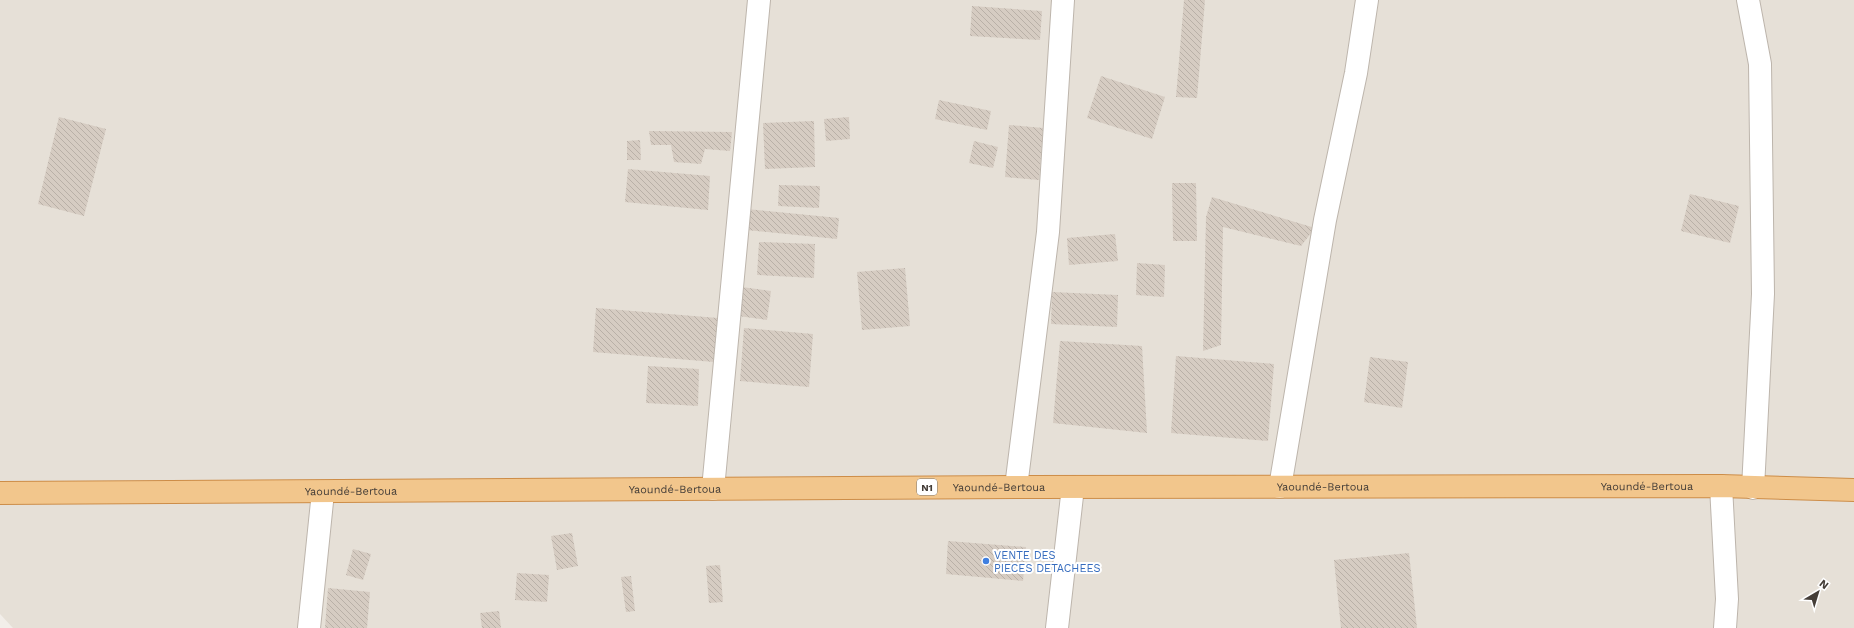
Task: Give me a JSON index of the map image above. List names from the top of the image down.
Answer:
{
  "streets": {
    "highway": ["N1", "Yaoundé-Bertoua"]
  },
  "places": ["VENTE DES PIECES DETACHEES"],
  "north": "top right"
}
